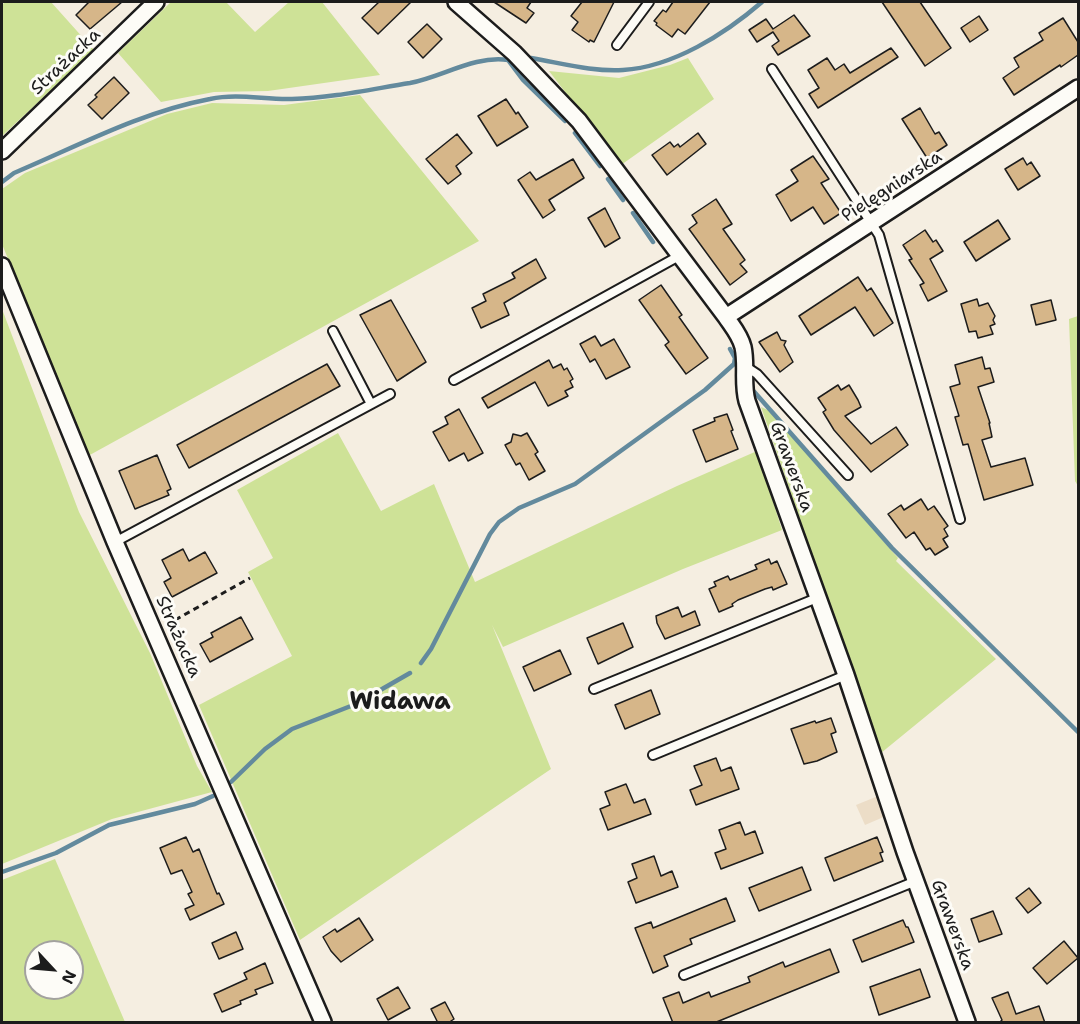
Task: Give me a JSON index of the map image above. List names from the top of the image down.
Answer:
{
  "streets": {
    "street": ["Strażacka", "Pielęgniarska", "Grawerska"]
  },
  "crossings": [
    ["Pielęgniarska", "Grawerska"]
  ],
  "districts": ["Widawa"],
  "north": "bottom right"
}
